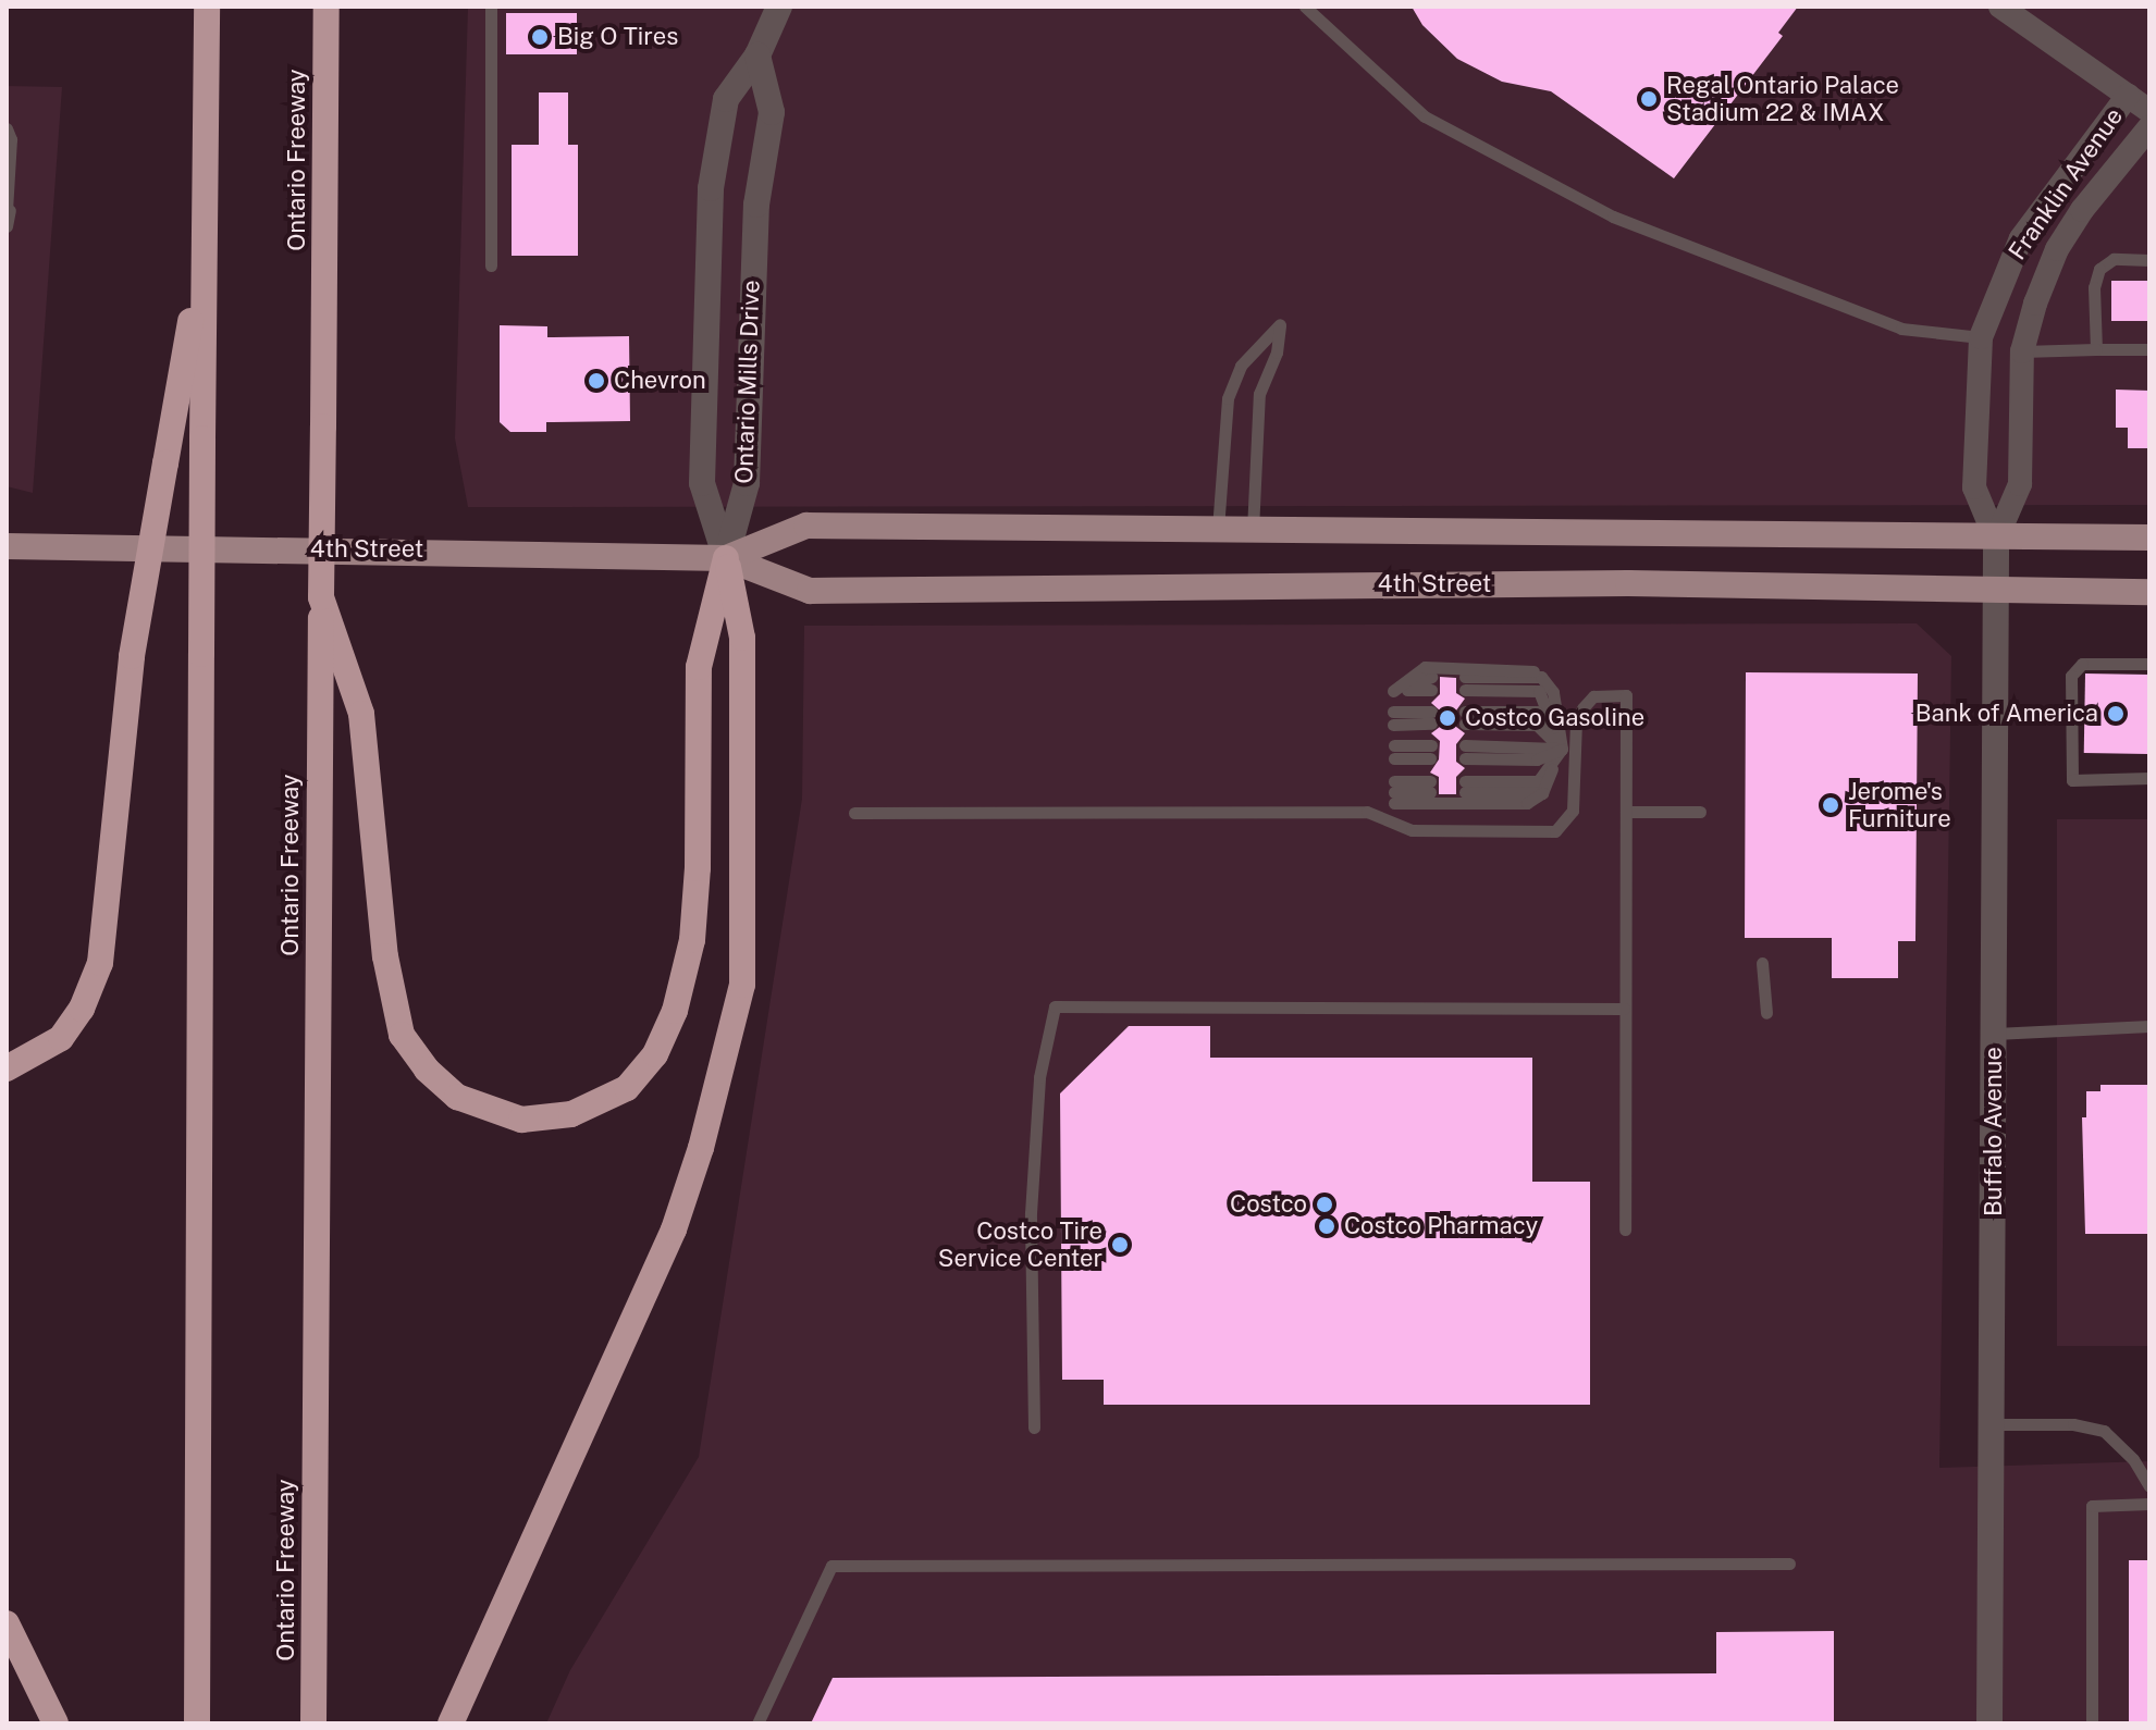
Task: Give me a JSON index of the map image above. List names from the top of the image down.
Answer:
{
  "streets": {
    "highway": ["Ontario Freeway"],
    "main road": ["4th Street"],
    "street": ["Franklin Avenue", "Ontario Mills Drive", "Buffalo Avenue"]
  },
  "crossings": [
    ["Franklin Avenue", "4th Street"],
    ["Franklin Avenue", "Buffalo Avenue"],
    ["Ontario Mills Drive", "4th Street"],
    ["4th Street", "Buffalo Avenue"]
  ],
  "places": [
    "Big O Tires",
    "Regal Ontario Palace Stadium 22 & IMAX",
    "Chevron",
    "Bank of America",
    "Costco Gasoline",
    "Jerome's Furniture",
    "Costco",
    "Costco Pharmacy",
    "Costco Tire Service Center"
  ]
}
